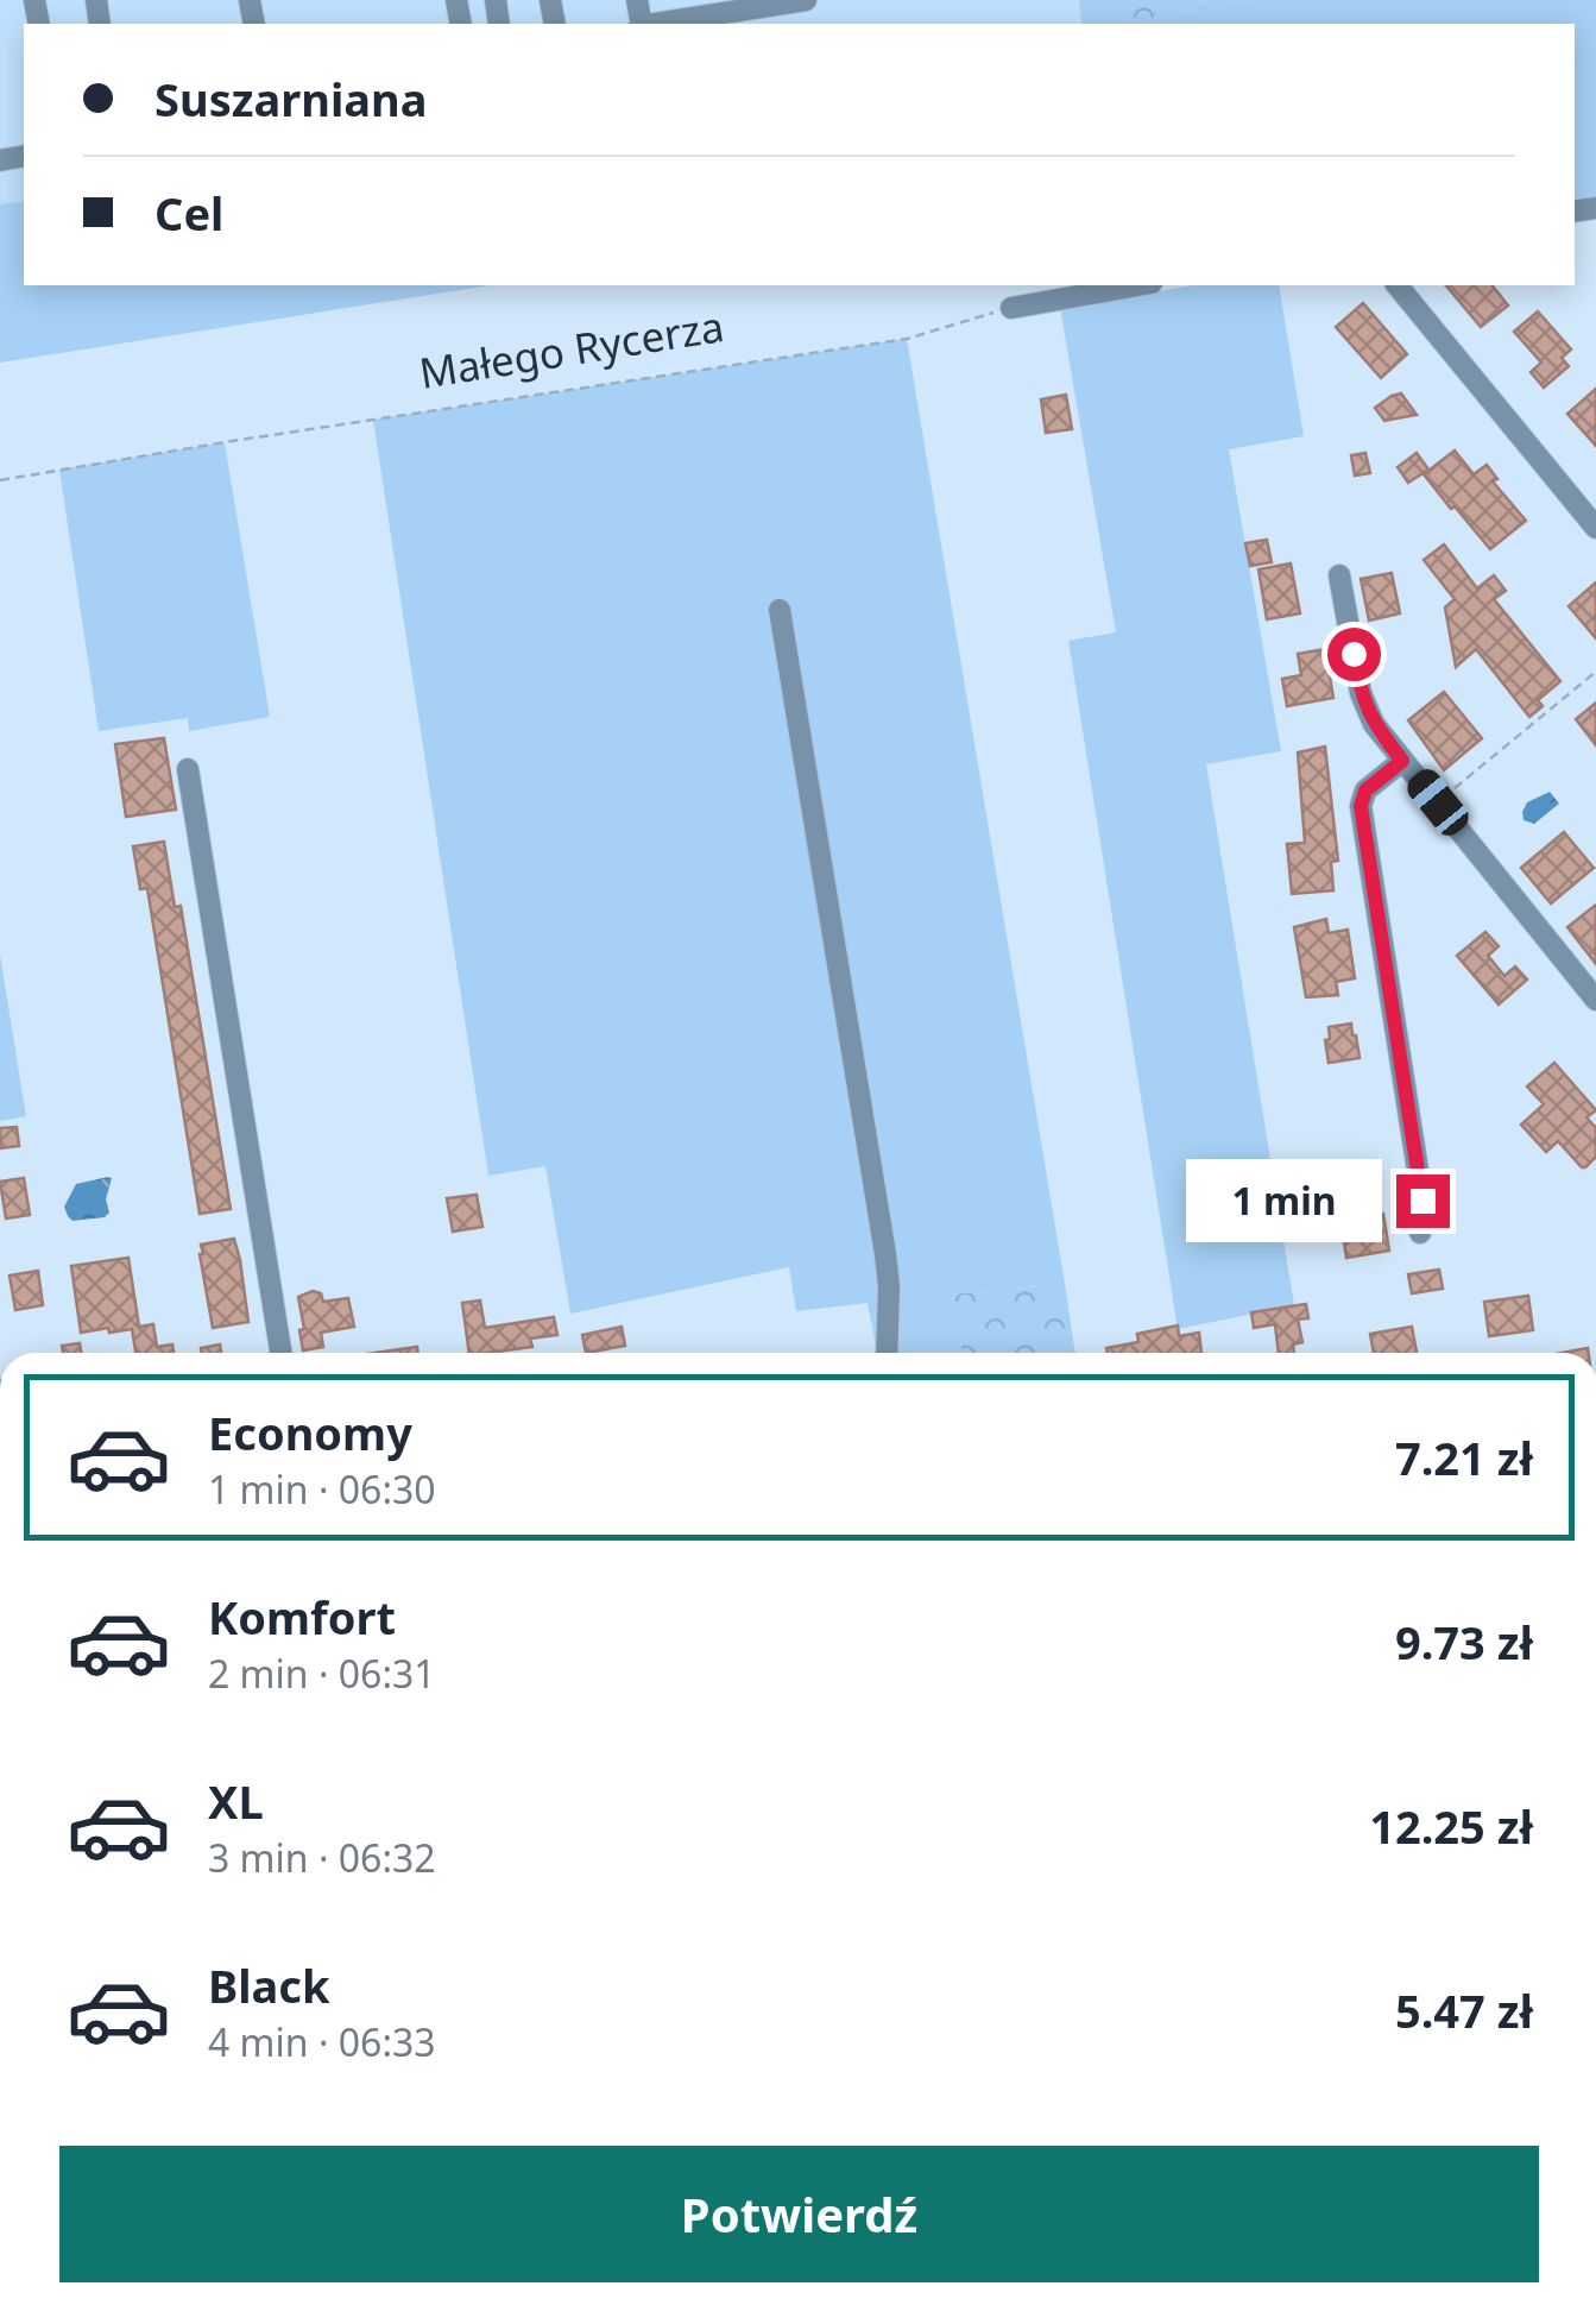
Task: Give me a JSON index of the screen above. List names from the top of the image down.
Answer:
{
  "streets": {
    "path": ["Małego Rycerza"]
  },
  "page": {
    "banner": ["Suszarniana", "Cel"],
    "bubble": "1 min",
    "list": [
      {
        "name": "Economy",
        "note": "1 min · 06:30",
        "value": "7.21 zł"
      },
      {
        "name": "Komfort",
        "note": "2 min · 06:31",
        "value": "9.73 zł"
      },
      {
        "name": "XL",
        "note": "3 min · 06:32",
        "value": "12.25 zł"
      },
      {
        "name": "Black",
        "note": "4 min · 06:33",
        "value": "5.47 zł"
      }
    ],
    "buttons": "Potwierdź"
  }
}
